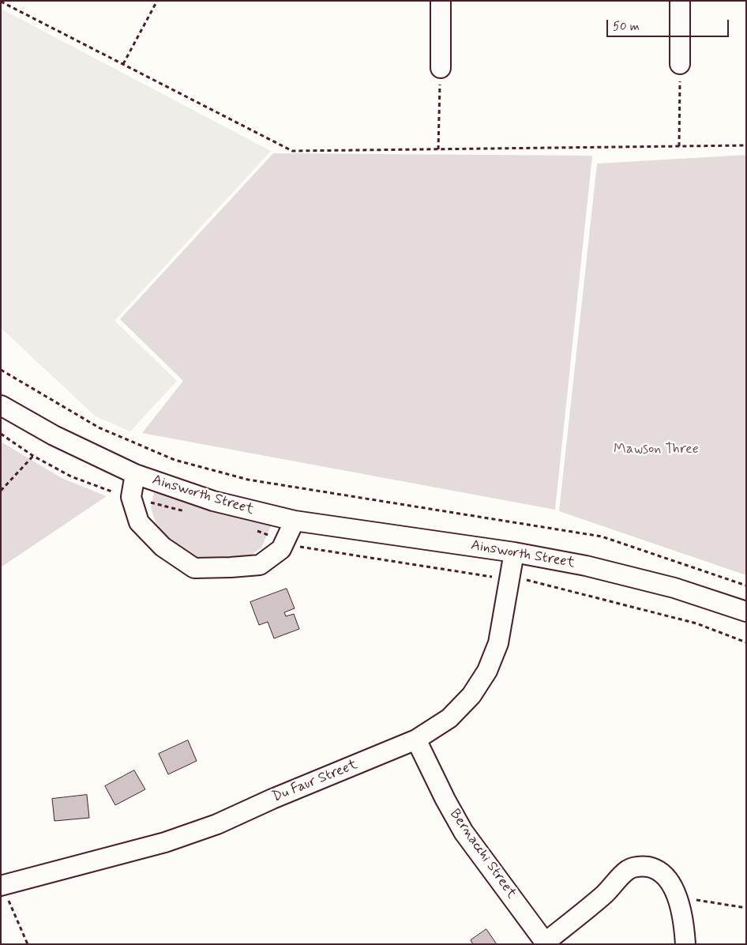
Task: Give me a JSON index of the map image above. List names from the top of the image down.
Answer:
{
  "streets": {
    "street": ["Ainsworth Street", "Du Faur Street", "Bernacchi Street"]
  },
  "crossings": [
    ["Ainsworth Street", "Du Faur Street"],
    ["Du Faur Street", "Bernacchi Street"]
  ],
  "parks": ["Mawson Three"],
  "scale_bar": "50 m"
}
